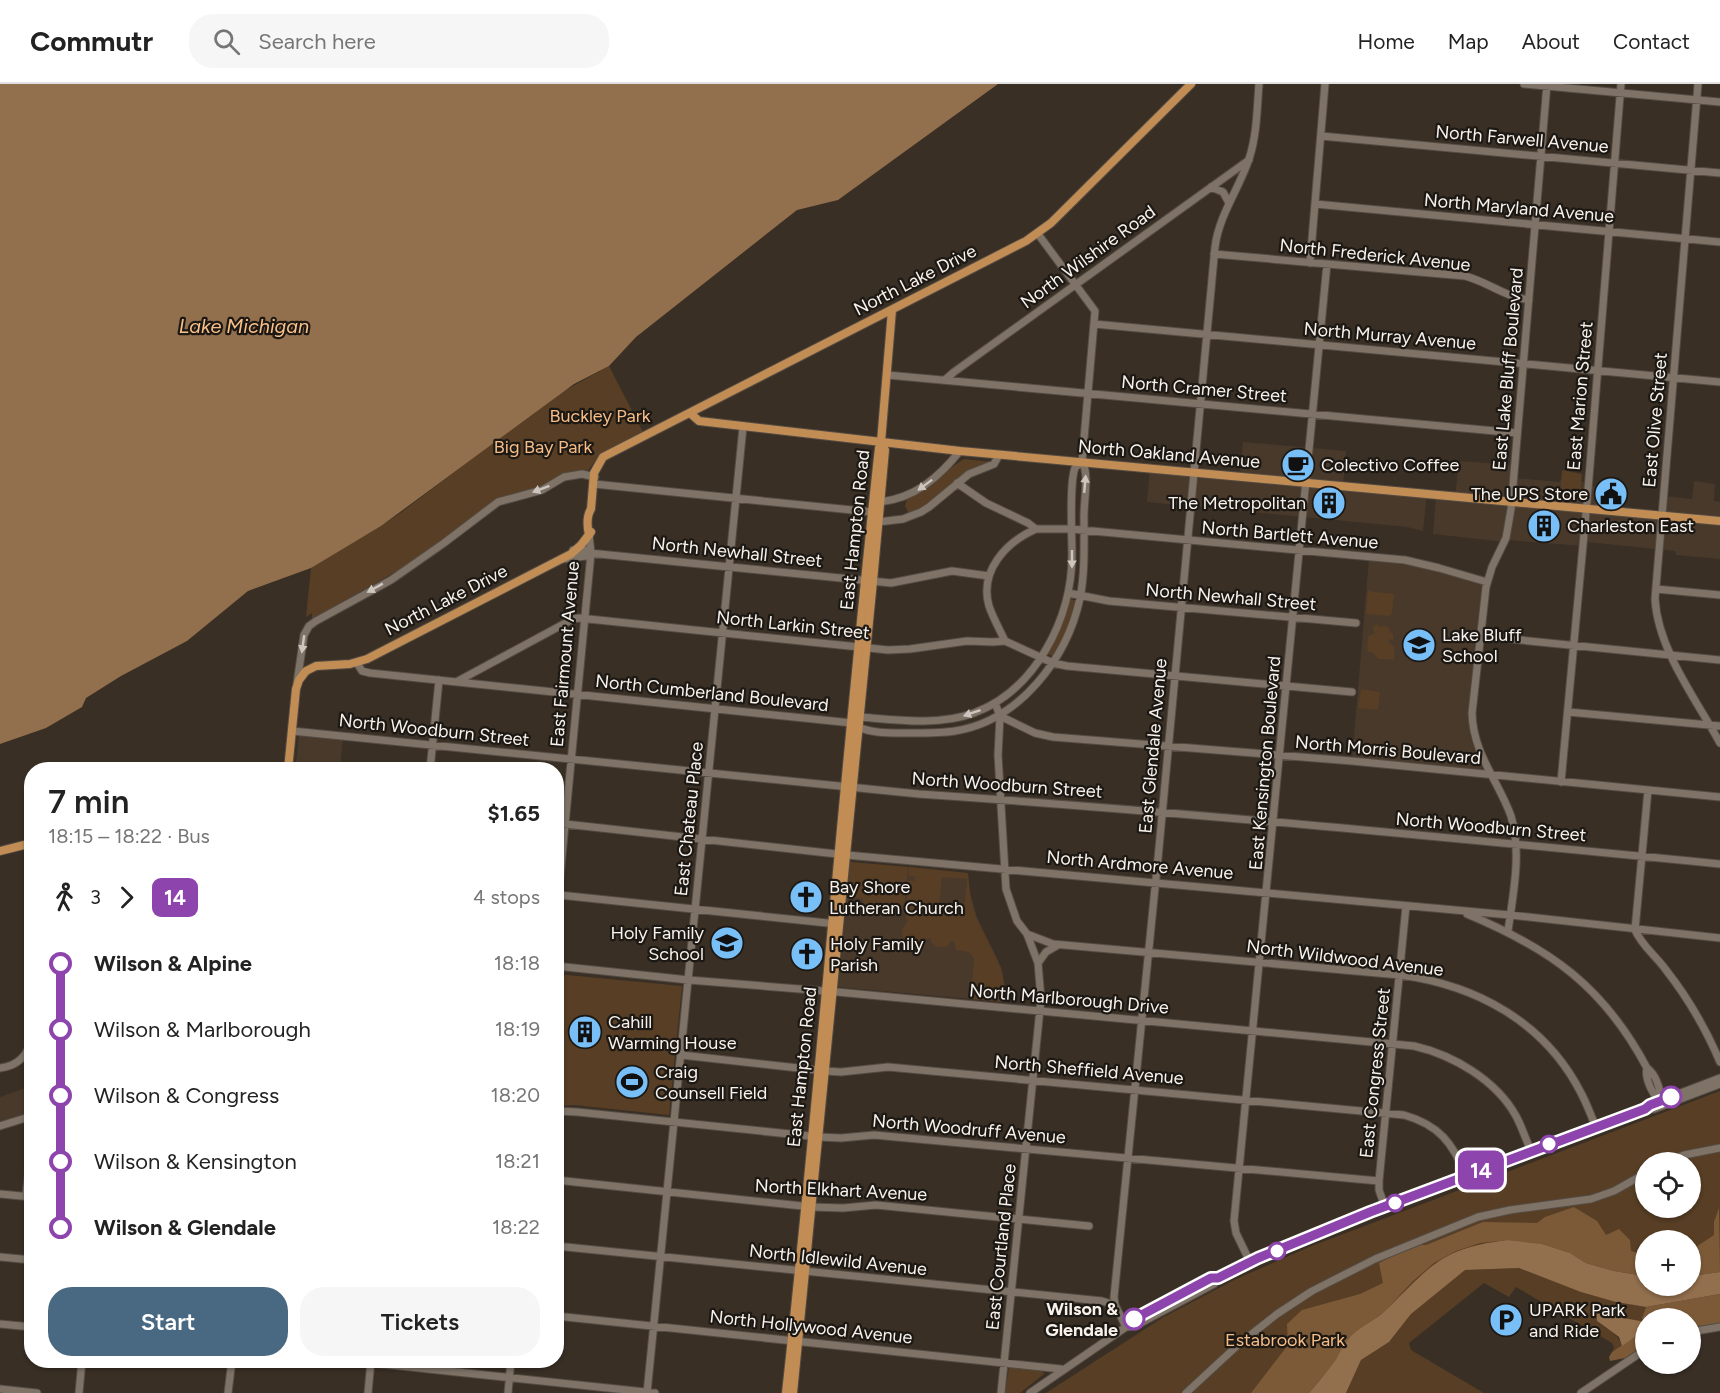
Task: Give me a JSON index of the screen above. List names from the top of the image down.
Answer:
{
  "streets": {
    "main road": [
      "North Lake Drive",
      "North Oakland Avenue",
      "East Hampton Road",
      "East Fairmount Avenue"
    ],
    "street": [
      "North Farwell Avenue",
      "North Maryland Avenue",
      "North Frederick Avenue",
      "North Wilshire Road",
      "North Murray Avenue",
      "East Lake Bluff Boulevard",
      "North Cramer Street",
      "East Marion Street",
      "East Olive Street",
      "North Bartlett Avenue",
      "North Newhall Street",
      "North Larkin Street",
      "North Cumberland Boulevard",
      "North Woodburn Street",
      "East Glendale Avenue",
      "North Morris Boulevard",
      "East Kensington Boulevard",
      "East Chateau Place",
      "North Ardmore Avenue",
      "North Wildwood Avenue",
      "North Marlborough Drive",
      "North Sheffield Avenue",
      "East Congress Street",
      "North Woodruff Avenue",
      "North Elkhart Avenue",
      "East Courtland Place",
      "North Idlewild Avenue",
      "North Hollywood Avenue"
    ]
  },
  "crossings": [
    ["North Farwell Avenue", "East Lake Bluff Boulevard"],
    ["North Farwell Avenue", "East Marion Street"],
    ["North Farwell Avenue", "East Olive Street"],
    ["North Maryland Avenue", "East Lake Bluff Boulevard"],
    ["North Maryland Avenue", "East Marion Street"],
    ["North Maryland Avenue", "East Olive Street"],
    ["North Frederick Avenue", "East Lake Bluff Boulevard"],
    ["North Frederick Avenue", "East Glendale Avenue"],
    ["North Frederick Avenue", "East Kensington Boulevard"],
    ["North Wilshire Road", "North Cramer Street"],
    ["North Wilshire Road", "East Glendale Avenue"],
    ["North Lake Drive", "North Oakland Avenue"],
    ["North Lake Drive", "North Newhall Street"],
    ["North Lake Drive", "East Fairmount Avenue"],
    ["North Lake Drive", "North Cumberland Boulevard"],
    ["North Murray Avenue", "East Lake Bluff Boulevard"],
    ["North Murray Avenue", "East Marion Street"],
    ["North Murray Avenue", "East Olive Street"],
    ["North Murray Avenue", "East Glendale Avenue"],
    ["North Murray Avenue", "East Kensington Boulevard"],
    ["East Lake Bluff Boulevard", "North Cramer Street"],
    ["East Lake Bluff Boulevard", "North Oakland Avenue"],
    ["East Lake Bluff Boulevard", "North Bartlett Avenue"],
    ["East Lake Bluff Boulevard", "North Woodburn Street"],
    ["East Lake Bluff Boulevard", "North Morris Boulevard"],
    ["East Lake Bluff Boulevard", "North Ardmore Avenue"],
    ["North Cramer Street", "East Glendale Avenue"],
    ["North Cramer Street", "East Kensington Boulevard"],
    ["East Marion Street", "North Oakland Avenue"],
    ["East Marion Street", "North Morris Boulevard"],
    ["East Olive Street", "North Oakland Avenue"],
    ["North Oakland Avenue", "East Hampton Road"],
    ["North Oakland Avenue", "North Cumberland Boulevard"],
    ["North Oakland Avenue", "East Glendale Avenue"],
    ["North Oakland Avenue", "East Kensington Boulevard"],
    ["North Oakland Avenue", "East Chateau Place"],
    ["East Hampton Road", "North Newhall Street"],
    ["East Hampton Road", "North Larkin Street"],
    ["East Hampton Road", "North Cumberland Boulevard"],
    ["East Hampton Road", "North Woodburn Street"],
    ["East Hampton Road", "North Ardmore Avenue"],
    ["East Hampton Road", "North Marlborough Drive"],
    ["East Hampton Road", "North Sheffield Avenue"],
    ["East Hampton Road", "North Woodruff Avenue"],
    ["East Hampton Road", "North Elkhart Avenue"],
    ["East Hampton Road", "North Idlewild Avenue"],
    ["East Hampton Road", "North Hollywood Avenue"],
    ["North Bartlett Avenue", "North Cumberland Boulevard"],
    ["North Bartlett Avenue", "East Glendale Avenue"],
    ["North Bartlett Avenue", "East Kensington Boulevard"],
    ["North Newhall Street", "East Fairmount Avenue"],
    ["North Newhall Street", "North Cumberland Boulevard"],
    ["North Newhall Street", "East Glendale Avenue"],
    ["North Newhall Street", "East Kensington Boulevard"],
    ["North Newhall Street", "East Chateau Place"],
    ["North Larkin Street", "East Fairmount Avenue"],
    ["North Larkin Street", "North Cumberland Boulevard"],
    ["North Larkin Street", "East Glendale Avenue"],
    ["North Larkin Street", "East Kensington Boulevard"],
    ["North Larkin Street", "East Chateau Place"],
    ["East Fairmount Avenue", "North Cumberland Boulevard"],
    ["East Fairmount Avenue", "North Woodburn Street"],
    ["North Cumberland Boulevard", "North Morris Boulevard"],
    ["North Cumberland Boulevard", "East Chateau Place"],
    ["North Cumberland Boulevard", "East Courtland Place"],
    ["North Woodburn Street", "East Glendale Avenue"],
    ["North Woodburn Street", "East Kensington Boulevard"],
    ["North Woodburn Street", "East Chateau Place"],
    ["North Woodburn Street", "East Courtland Place"],
    ["East Glendale Avenue", "North Morris Boulevard"],
    ["East Glendale Avenue", "North Ardmore Avenue"],
    ["East Glendale Avenue", "North Wildwood Avenue"],
    ["East Glendale Avenue", "North Marlborough Drive"],
    ["East Glendale Avenue", "North Sheffield Avenue"],
    ["East Glendale Avenue", "North Woodruff Avenue"],
    ["East Glendale Avenue", "North Idlewild Avenue"],
    ["North Morris Boulevard", "East Kensington Boulevard"],
    ["North Morris Boulevard", "East Courtland Place"],
    ["East Kensington Boulevard", "North Ardmore Avenue"],
    ["East Kensington Boulevard", "North Wildwood Avenue"],
    ["East Kensington Boulevard", "North Marlborough Drive"],
    ["East Kensington Boulevard", "North Sheffield Avenue"],
    ["East Kensington Boulevard", "North Woodruff Avenue"],
    ["East Chateau Place", "North Ardmore Avenue"],
    ["East Chateau Place", "North Marlborough Drive"],
    ["East Chateau Place", "North Sheffield Avenue"],
    ["East Chateau Place", "North Woodruff Avenue"],
    ["East Chateau Place", "North Elkhart Avenue"],
    ["East Chateau Place", "North Idlewild Avenue"],
    ["East Chateau Place", "North Hollywood Avenue"],
    ["North Ardmore Avenue", "East Congress Street"],
    ["North Ardmore Avenue", "East Courtland Place"],
    ["North Wildwood Avenue", "East Congress Street"],
    ["North Wildwood Avenue", "East Courtland Place"],
    ["North Marlborough Drive", "East Congress Street"],
    ["North Marlborough Drive", "East Courtland Place"],
    ["North Sheffield Avenue", "East Congress Street"],
    ["North Sheffield Avenue", "East Courtland Place"],
    ["East Congress Street", "North Woodruff Avenue"],
    ["North Woodruff Avenue", "East Courtland Place"],
    ["North Elkhart Avenue", "East Courtland Place"],
    ["East Courtland Place", "North Idlewild Avenue"],
    ["East Courtland Place", "North Hollywood Avenue"]
  ],
  "water": ["Lake Michigan"],
  "parks": ["Buckley Park", "Big Bay Park", "Estabrook Park"],
  "places": {
    "cafe": ["Colectivo Coffee"],
    "public building": ["The UPS Store"],
    "building": ["The Metropolitan", "Charleston East", "Cahill Warming House"],
    "school or university": ["Lake Bluff School", "Holy Family School"],
    "church": ["Bay Shore Lutheran Church", "Holy Family Parish"],
    "sports": ["Craig Counsell Field"],
    "other": ["Wilson & Glendale"],
    "parking": ["UPARK Park and Ride"]
  },
  "lines": ["bus line 14"],
  "page": {
    "header": "Commutr",
    "search": "Search here",
    "nav": [
      "Home",
      "Map",
      "About",
      "Contact"
    ],
    "on_map": "14",
    "heading": ["7 min", "18:15 – 18:22 · Bus", "$1.65"],
    "legs": ["3", "14", "4 stops"],
    "list": [
      {
        "name": "Wilson & Alpine",
        "value": "18:18"
      },
      {
        "name": "Wilson & Marlborough",
        "value": "18:19"
      },
      {
        "name": "Wilson & Congress",
        "value": "18:20"
      },
      {
        "name": "Wilson & Kensington",
        "value": "18:21"
      },
      {
        "name": "Wilson & Glendale",
        "value": "18:22"
      }
    ],
    "map_buttons": ["+", "−"],
    "buttons": ["Start", "Tickets"]
  }
}
